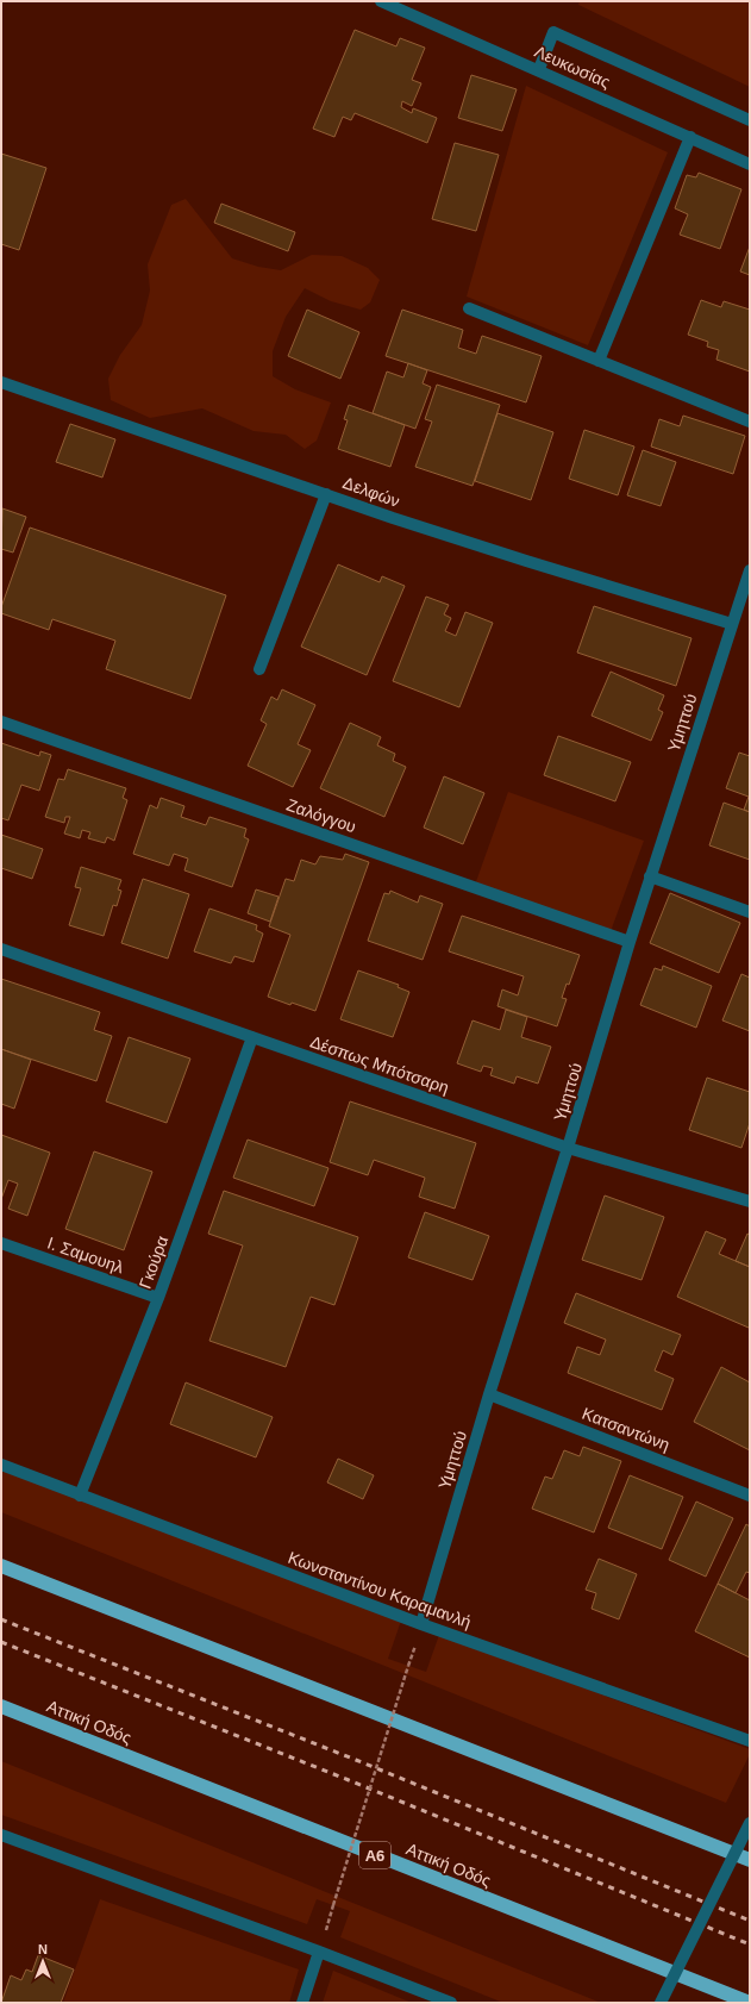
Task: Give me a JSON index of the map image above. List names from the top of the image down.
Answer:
{
  "streets": {
    "highway": ["Αττική Οδός", "Α6"],
    "street": [
      "Λευκωσίας",
      "Δελφών",
      "Υμηττού",
      "Ζαλόγγου",
      "Δέσπως Μπότσαρη",
      "Ι. Σαμουηλ",
      "Γκούρα",
      "Κατσαντώνη",
      "Κωνσταντίνου Καραμανλή"
    ]
  },
  "crossings": [
    ["Δελφών", "Υμηττού"],
    ["Υμηττού", "Ζαλόγγου"],
    ["Υμηττού", "Δέσπως Μπότσαρη"],
    ["Υμηττού", "Κατσαντώνη"],
    ["Υμηττού", "Κωνσταντίνου Καραμανλή"],
    ["Δέσπως Μπότσαρη", "Γκούρα"],
    ["Ι. Σαμουηλ", "Γκούρα"],
    ["Γκούρα", "Κωνσταντίνου Καραμανλή"]
  ],
  "north": "top"
}
